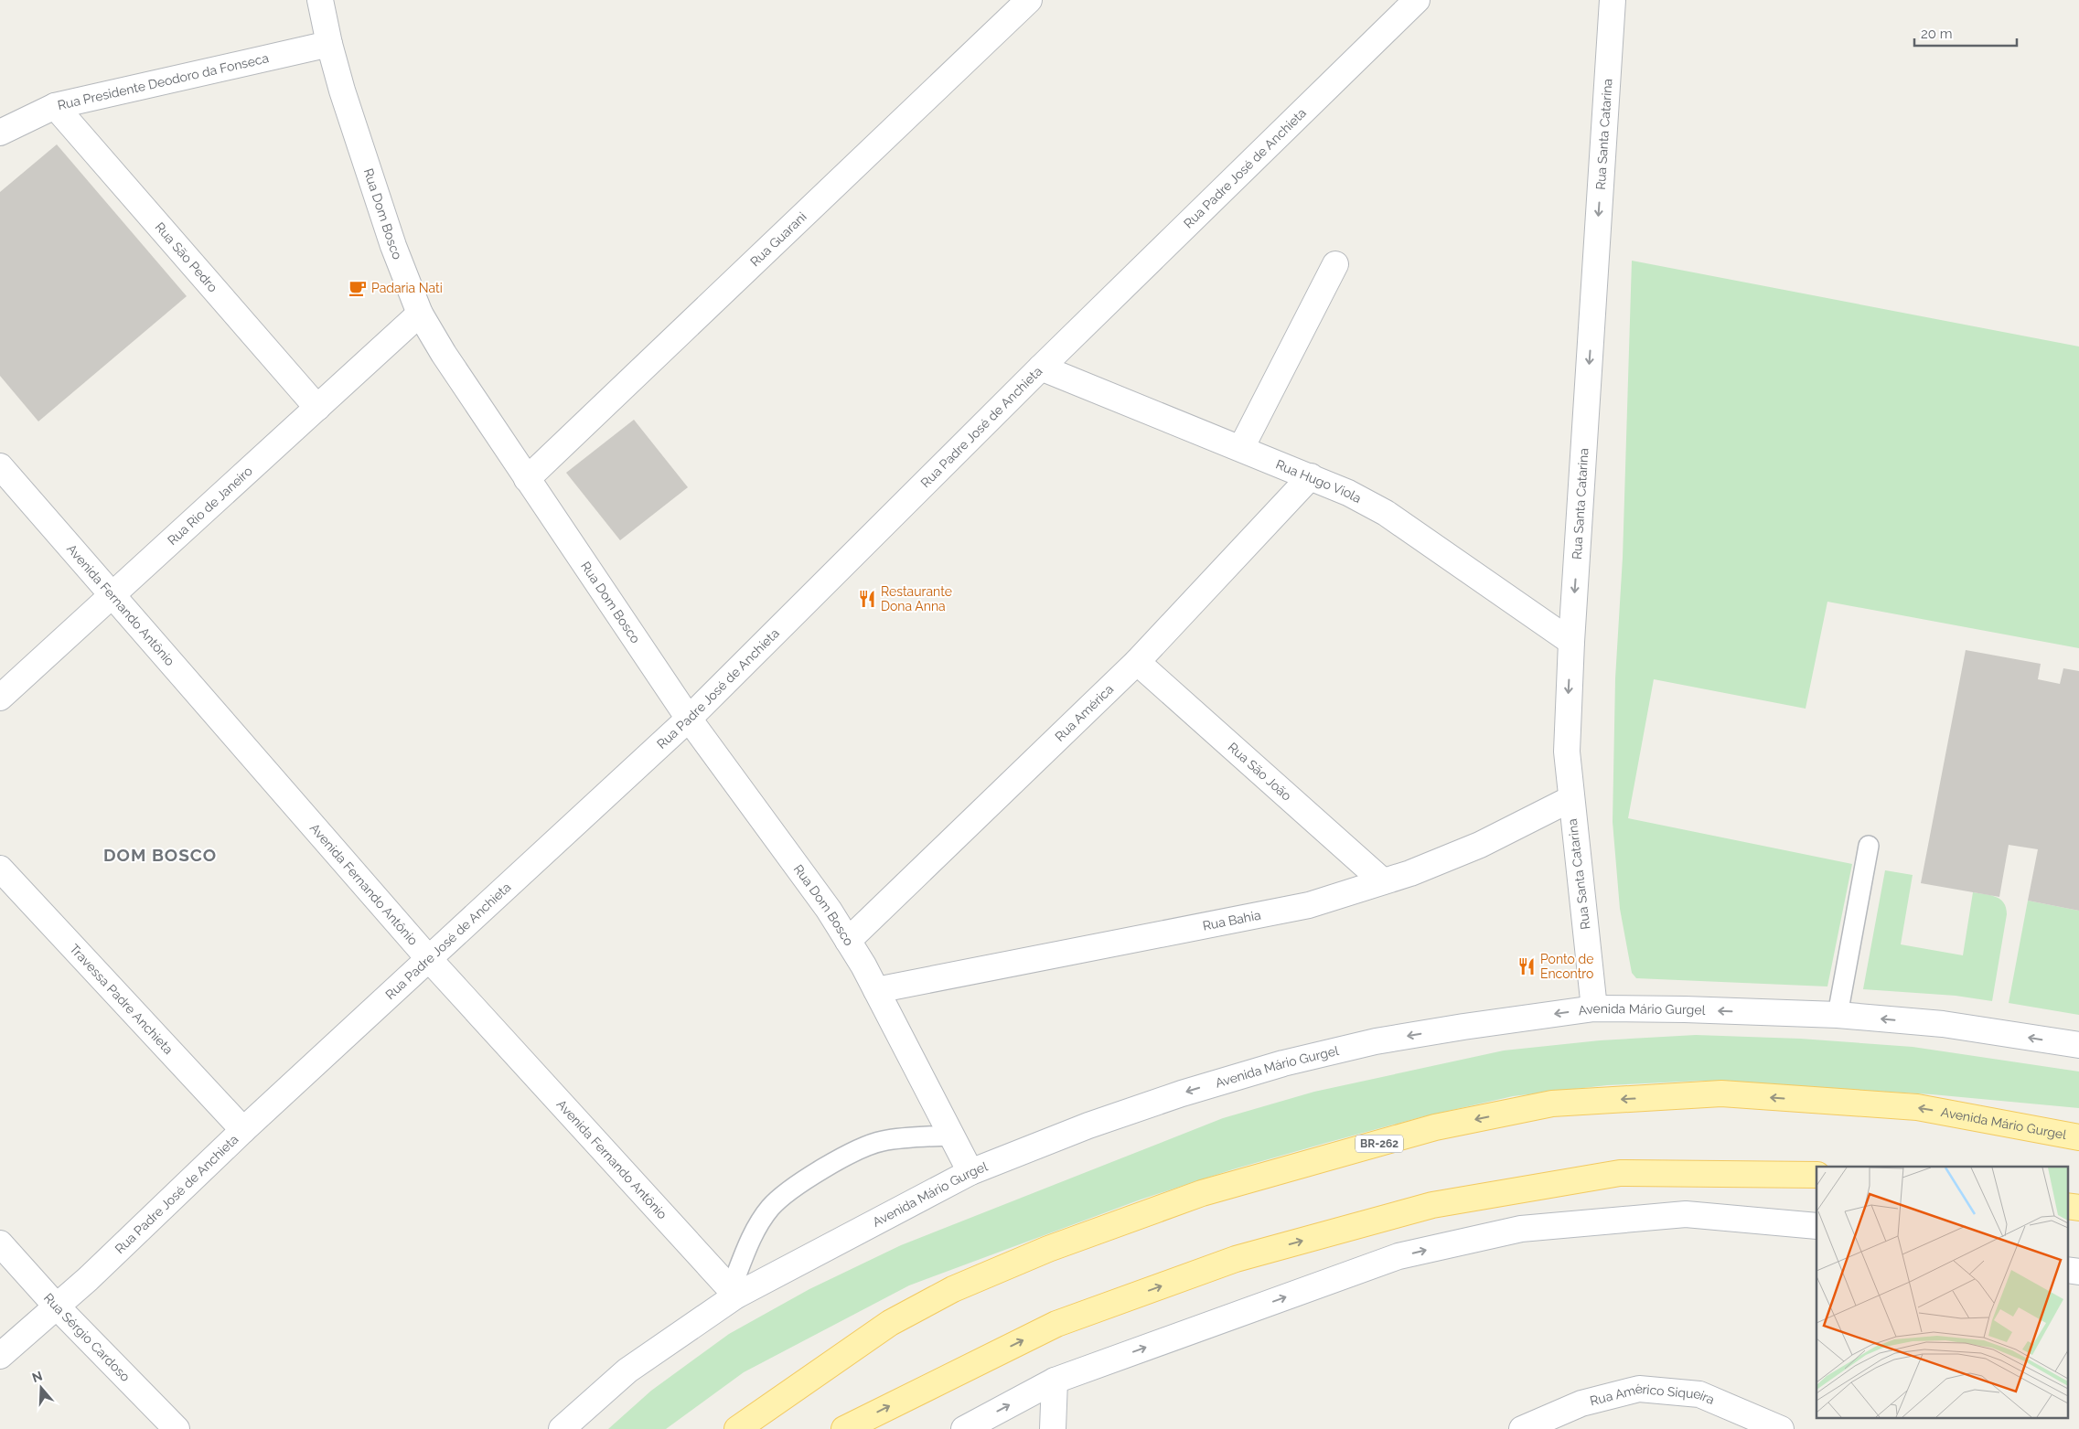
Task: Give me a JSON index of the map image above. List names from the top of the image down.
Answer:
{
  "streets": {
    "main road": ["Avenida Mário Gurgel", "BR-262"],
    "street": [
      "Rua Presidente Deodoro da Fonseca",
      "Rua Santa Catarina",
      "Rua Padre José de Anchieta",
      "Rua Dom Bosco",
      "Rua Guarani",
      "Rua São Pedro",
      "Rua Hugo Viola",
      "Rua Rio de Janeiro",
      "Avenida Fernando Antônio",
      "Rua América",
      "Rua São João",
      "Rua Bahia",
      "Travessa Padre Anchieta",
      "Rua Sérgio Cardoso",
      "Rua Américo Siqueira"
    ]
  },
  "crossings": [
    ["Rua Presidente Deodoro da Fonseca", "Rua Dom Bosco"],
    ["Rua Presidente Deodoro da Fonseca", "Rua São Pedro"],
    ["Rua Santa Catarina", "Rua Hugo Viola"],
    ["Rua Santa Catarina", "Rua Bahia"],
    ["Rua Santa Catarina", "Avenida Mário Gurgel"],
    ["Rua Padre José de Anchieta", "Rua Dom Bosco"],
    ["Rua Padre José de Anchieta", "Rua Hugo Viola"],
    ["Rua Padre José de Anchieta", "Avenida Fernando Antônio"],
    ["Rua Padre José de Anchieta", "Travessa Padre Anchieta"],
    ["Rua Padre José de Anchieta", "Rua Sérgio Cardoso"],
    ["Rua Dom Bosco", "Rua Guarani"],
    ["Rua Dom Bosco", "Rua Rio de Janeiro"],
    ["Rua Dom Bosco", "Rua América"],
    ["Rua Dom Bosco", "Rua Bahia"],
    ["Rua Dom Bosco", "Avenida Mário Gurgel"],
    ["Rua São Pedro", "Rua Rio de Janeiro"],
    ["Rua Hugo Viola", "Rua América"],
    ["Rua Rio de Janeiro", "Avenida Fernando Antônio"],
    ["Avenida Fernando Antônio", "Avenida Mário Gurgel"],
    ["Rua América", "Rua São João"],
    ["Rua São João", "Rua Bahia"]
  ],
  "one_way": ["Rua Santa Catarina"],
  "districts": ["DOM BOSCO"],
  "places": {
    "cafe": ["Padaria Nati"],
    "restaurant": ["Restaurante Dona Anna", "Ponto de Encontro"]
  },
  "scale_bar": "20 m",
  "north": "top"
}
